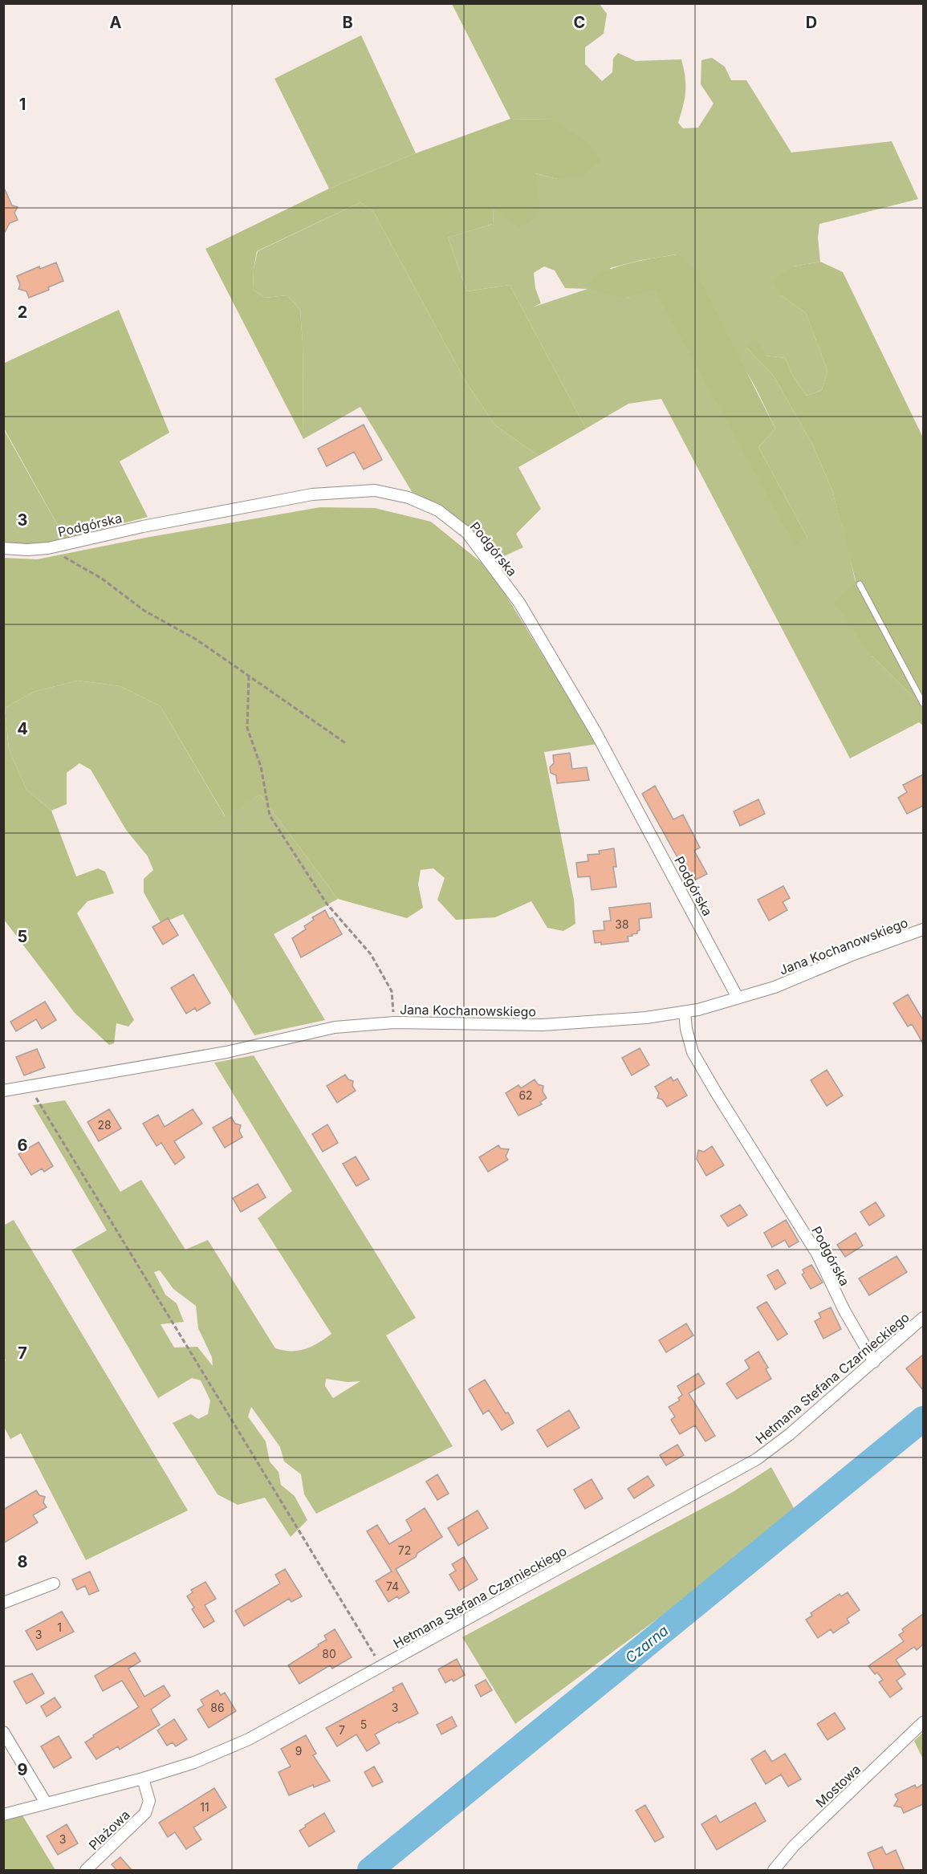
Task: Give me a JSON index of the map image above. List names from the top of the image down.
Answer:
{
  "streets": {
    "street": [
      "Podgórska",
      "Jana Kochanowskiego",
      "Hetmana Stefana Czarnieckiego",
      "Mostowa",
      "Plażowa"
    ]
  },
  "crossings": [
    ["Podgórska", "Jana Kochanowskiego"],
    ["Podgórska", "Hetmana Stefana Czarnieckiego"],
    ["Hetmana Stefana Czarnieckiego", "Plażowa"]
  ],
  "water": ["Czarna"],
  "house_numbers": [
    "38",
    "62",
    "28",
    "72",
    "74",
    "1",
    "3",
    "80",
    "86",
    "3",
    "5",
    "7",
    "9",
    "11",
    "3"
  ],
  "grid": {
    "columns": [
      "A",
      "B",
      "C",
      "D"
    ],
    "rows": [
      "1",
      "2",
      "3",
      "4",
      "5",
      "6",
      "7",
      "8",
      "9"
    ]
  }
}
